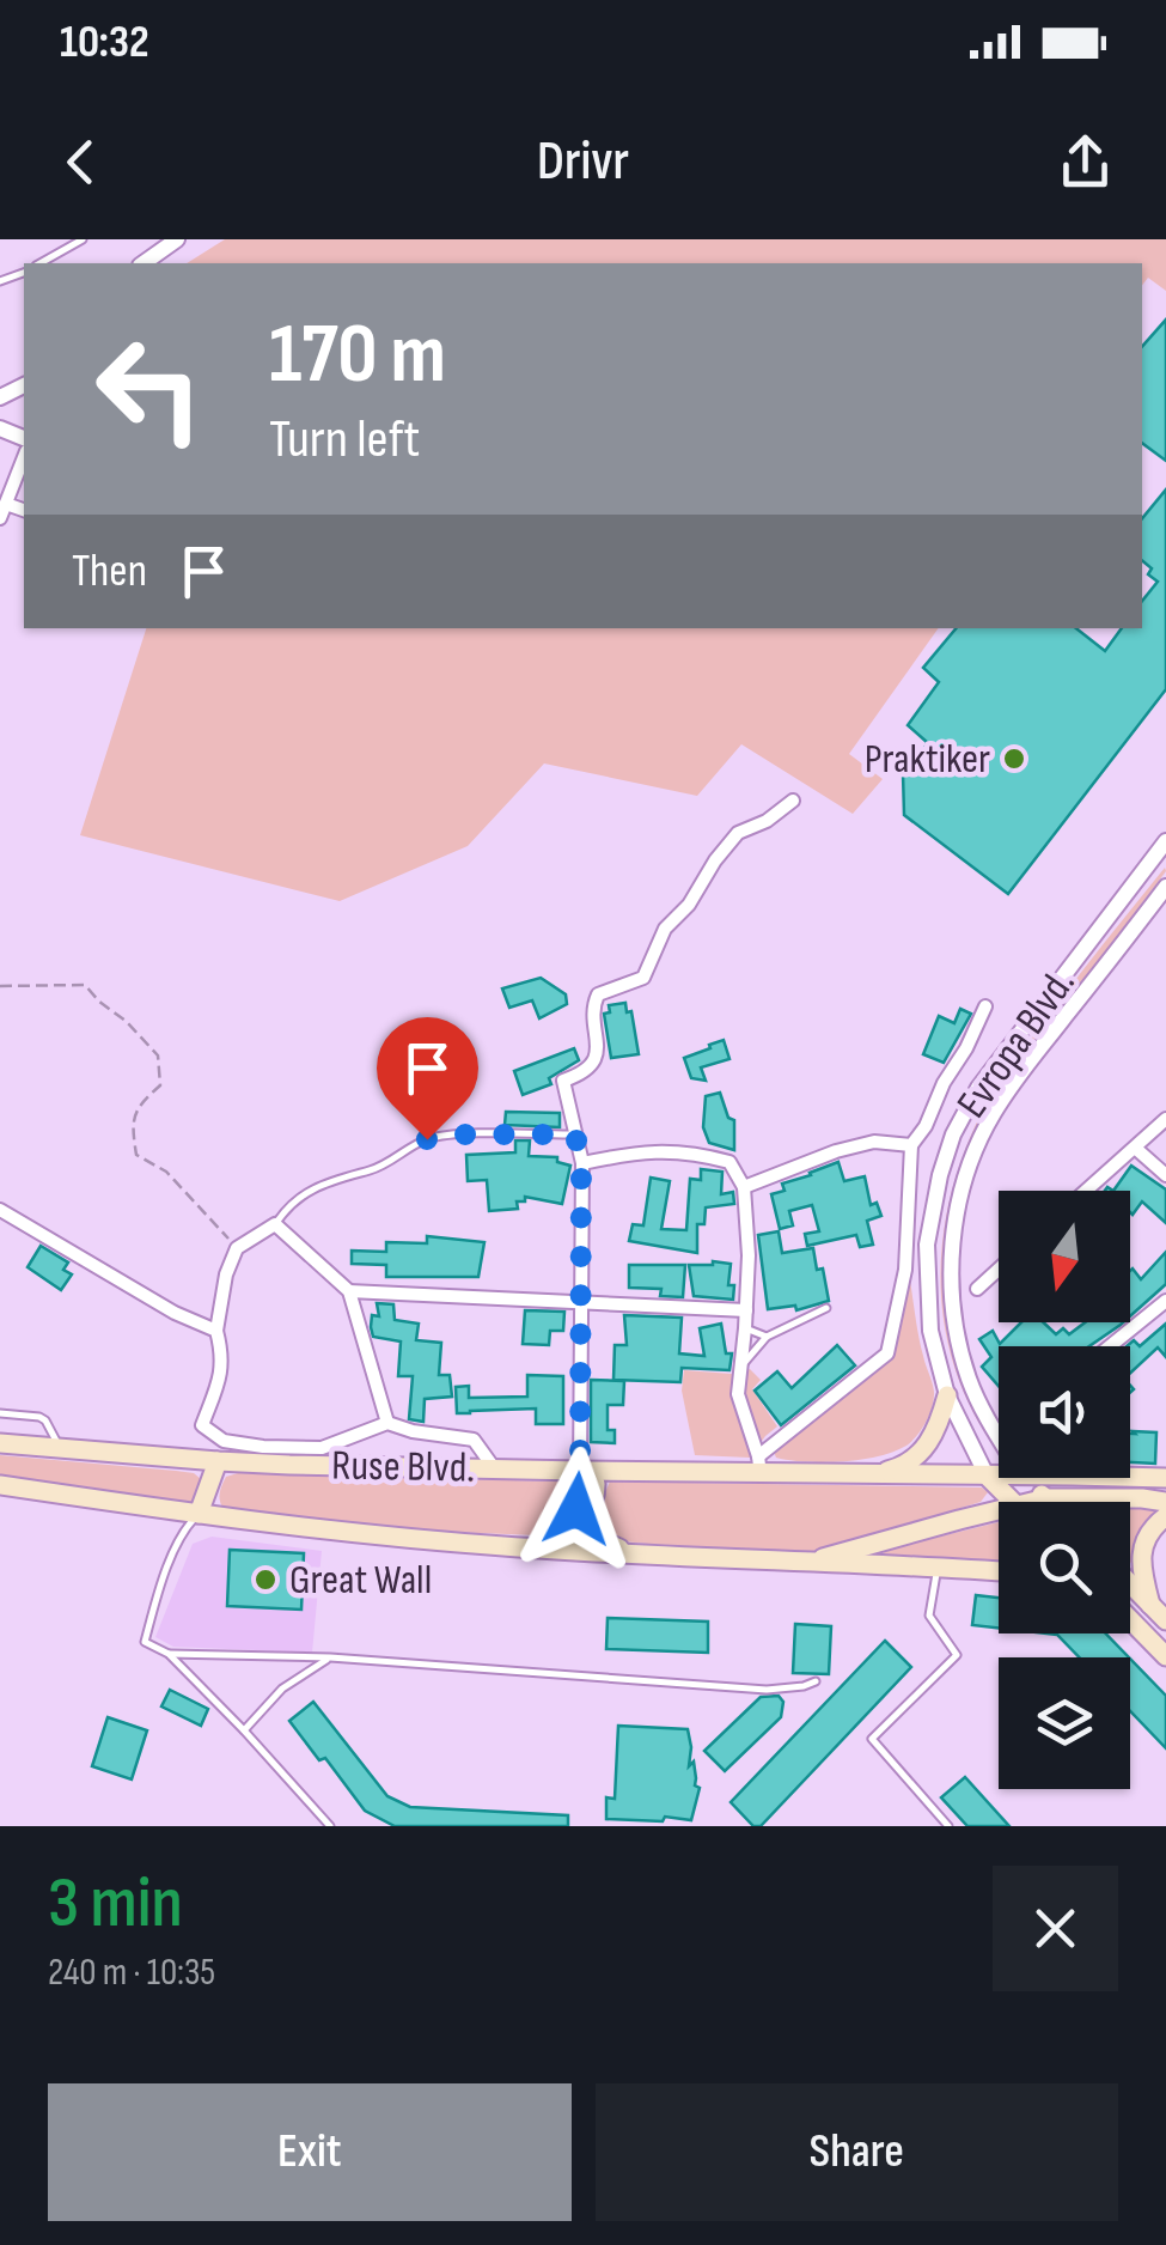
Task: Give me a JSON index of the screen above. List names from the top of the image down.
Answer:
{
  "streets": {
    "main road": ["Ruse Blvd."],
    "street": ["Evropa Blvd."]
  },
  "crossings": [
    ["Evropa Blvd.", "Ruse Blvd."]
  ],
  "places": ["Praktiker", "Great Wall"],
  "north": "bottom",
  "page": {
    "status": "10:32",
    "header": "Drivr",
    "turn": ["170 m", "Turn left"],
    "then": "Then",
    "heading": ["3 min", "240 m · 10:35"],
    "buttons": ["Exit", "Share"]
  }
}
